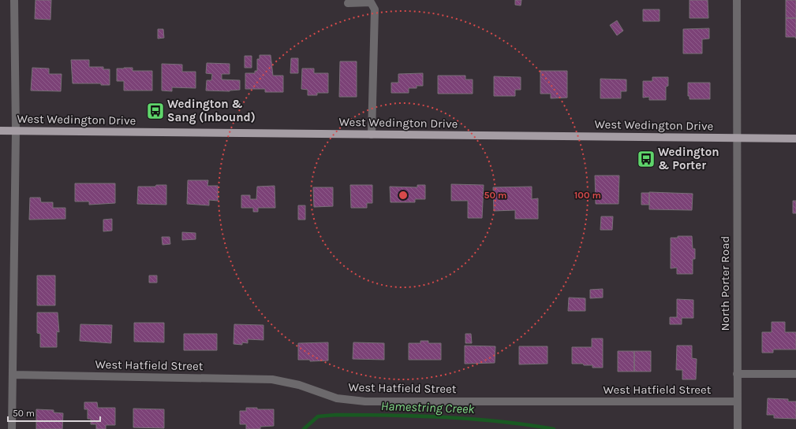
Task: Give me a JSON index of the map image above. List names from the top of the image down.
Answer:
{
  "streets": {
    "main road": ["West Wedington Drive"],
    "street": ["North Porter Road", "West Hatfield Street"]
  },
  "crossings": [
    ["West Wedington Drive", "North Porter Road"],
    ["North Porter Road", "West Hatfield Street"]
  ],
  "water": ["Hamestring Creek"],
  "places": {
    "bus stop": ["Wedington & Sang (Inbound)", "Wedington & Porter"]
  },
  "scale_bar": "50 m",
  "rings": ["50 m", "100 m"]
}
